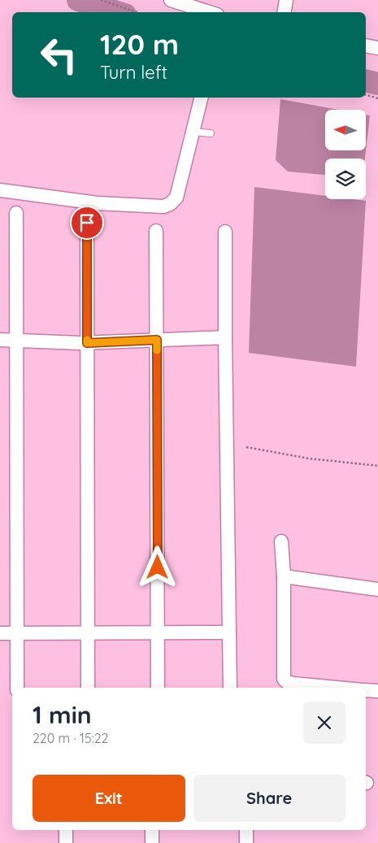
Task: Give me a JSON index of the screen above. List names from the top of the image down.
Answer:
{
  "north": "left",
  "page": {
    "turn": ["120 m", "Turn left"],
    "heading": ["1 min", "220 m · 15:22"],
    "buttons": ["Exit", "Share"]
  }
}
